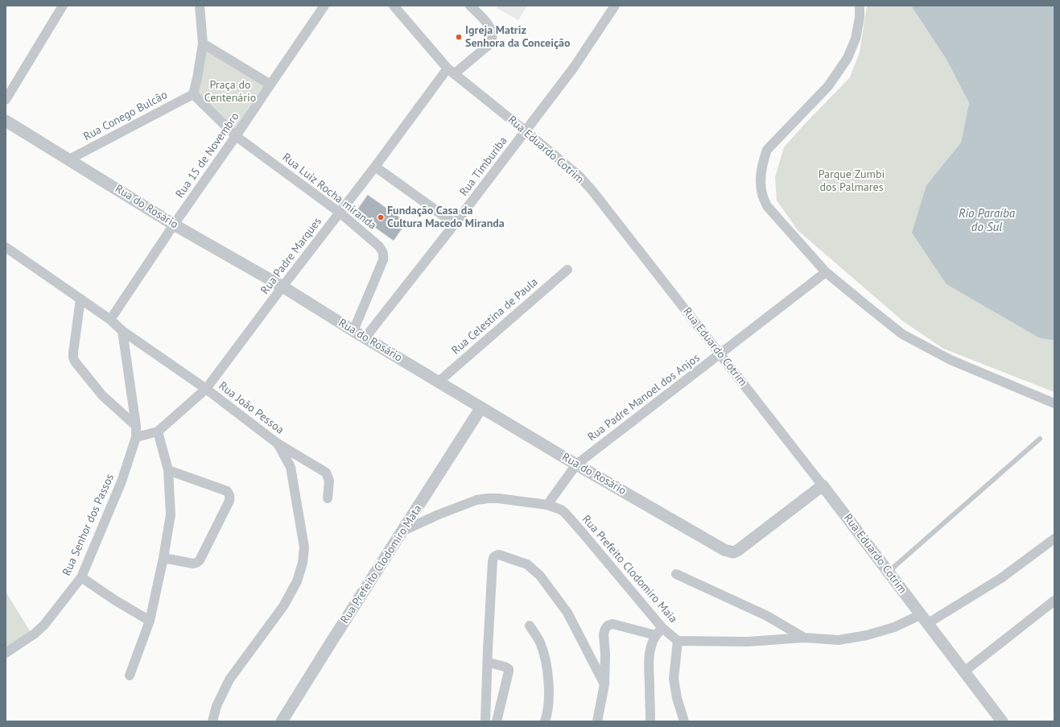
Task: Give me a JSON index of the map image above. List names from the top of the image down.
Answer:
{
  "streets": {
    "street": [
      "Rua Conego Bulcão",
      "Rua Eduardo Cotrim",
      "Rua 15 de Novembro",
      "Rua Timburiba",
      "Rua Luiz Rocha miranda",
      "Rua do Rosário",
      "Rua Padre Marques",
      "Rua Celestina de Paula",
      "Rua Padre Manoel dos Anjos",
      "Rua João Pessoa",
      "Rua Senhor dos Passos",
      "Rua Prefeito Clodomiro Mata",
      "Rua Prefeito Clodomiro Maia"
    ]
  },
  "crossings": [
    ["Rua Conego Bulcão", "Rua do Rosário"],
    ["Rua Eduardo Cotrim", "Rua Timburiba"],
    ["Rua Eduardo Cotrim", "Rua do Rosário"],
    ["Rua Eduardo Cotrim", "Rua Padre Marques"],
    ["Rua Eduardo Cotrim", "Rua Padre Manoel dos Anjos"],
    ["Rua 15 de Novembro", "Rua Luiz Rocha miranda"],
    ["Rua 15 de Novembro", "Rua do Rosário"],
    ["Rua 15 de Novembro", "Rua João Pessoa"],
    ["Rua Timburiba", "Rua do Rosário"],
    ["Rua Luiz Rocha miranda", "Rua do Rosário"],
    ["Rua Luiz Rocha miranda", "Rua Padre Marques"],
    ["Rua do Rosário", "Rua Padre Marques"],
    ["Rua do Rosário", "Rua Celestina de Paula"],
    ["Rua do Rosário", "Rua Padre Manoel dos Anjos"],
    ["Rua do Rosário", "Rua Prefeito Clodomiro Mata"],
    ["Rua Padre Marques", "Rua João Pessoa"],
    ["Rua Padre Marques", "Rua Senhor dos Passos"],
    ["Rua Padre Manoel dos Anjos", "Rua Prefeito Clodomiro Maia"],
    ["Rua João Pessoa", "Rua Senhor dos Passos"],
    ["Rua Prefeito Clodomiro Mata", "Rua Prefeito Clodomiro Maia"]
  ],
  "water": ["Rio Paraíba do Sul"],
  "parks": ["Praça do Centenário", "Parque Zumbi dos Palmares"],
  "places": ["Igreja Matriz Senhora da Conceição", "Fundação Casa da Cultura Macedo Miranda"]
}
